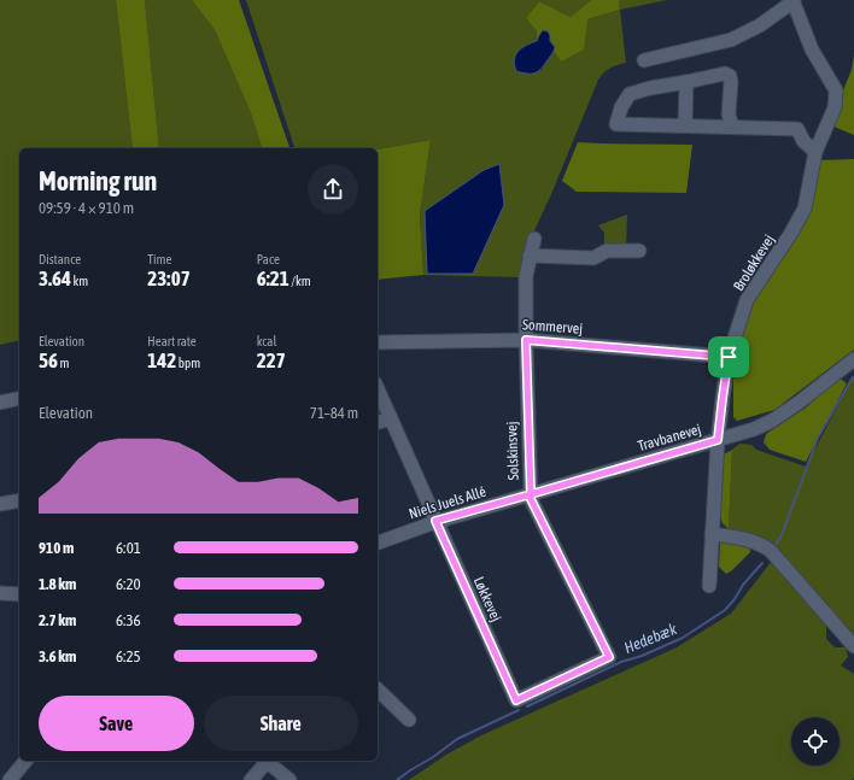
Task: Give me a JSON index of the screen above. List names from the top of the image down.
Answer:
{
  "streets": {
    "street": [
      "Broløkkevej",
      "Sommervej",
      "Travbanevej",
      "Solskinsvej",
      "Niels Juels Allé",
      "Løkkevej"
    ]
  },
  "crossings": [
    ["Broløkkevej", "Sommervej"],
    ["Broløkkevej", "Travbanevej"],
    ["Sommervej", "Solskinsvej"],
    ["Travbanevej", "Solskinsvej"],
    ["Travbanevej", "Niels Juels Allé"],
    ["Solskinsvej", "Niels Juels Allé"],
    ["Solskinsvej", "Løkkevej"],
    ["Niels Juels Allé", "Løkkevej"]
  ],
  "water": ["Hedebæk"],
  "page": {
    "heading": ["Morning run", "09:59 · 4 × 910 m"],
    "stats": [
      ["Distance", "3.64 km"],
      ["Time", "23:07"],
      ["Pace", "6:21 /km"],
      ["Elevation", "56 m"],
      ["Heart rate", "142 bpm"],
      ["kcal", "227"]
    ],
    "chart": ["Elevation", "71–84 m"],
    "list": [
      {
        "name": "910 m",
        "note": "6:01"
      },
      {
        "name": "1.8 km",
        "note": "6:20"
      },
      {
        "name": "2.7 km",
        "note": "6:36"
      },
      {
        "name": "3.6 km",
        "note": "6:25"
      }
    ],
    "buttons": ["Save", "Share"]
  }
}
